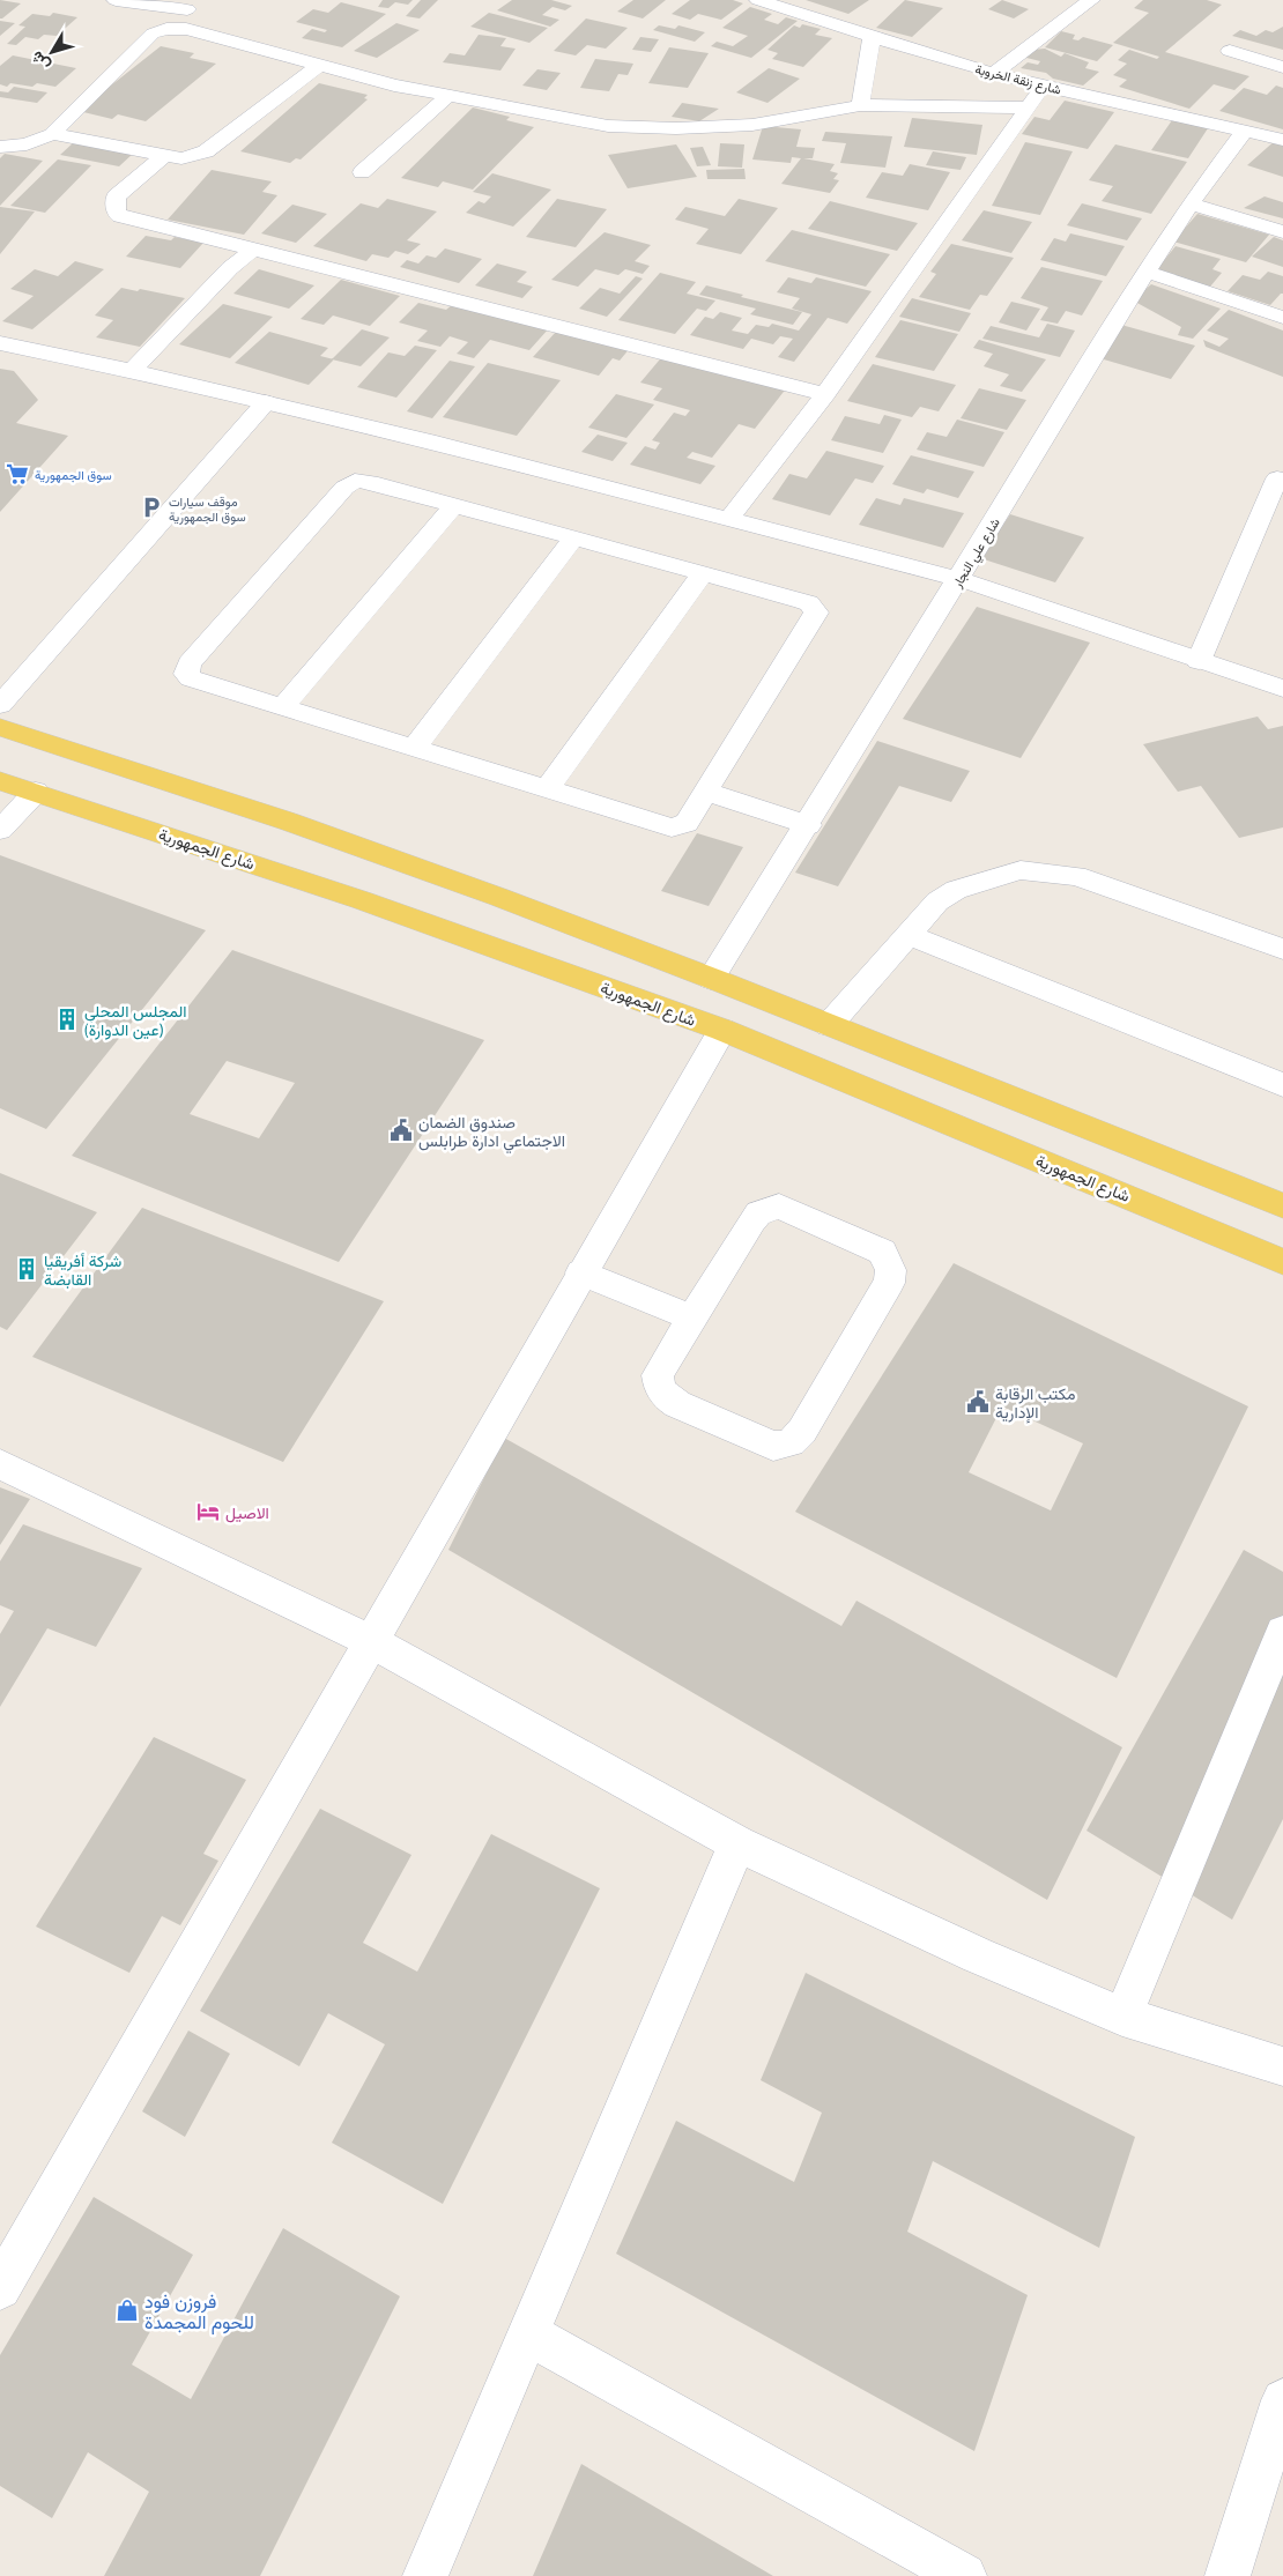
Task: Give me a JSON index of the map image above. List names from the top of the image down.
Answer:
{
  "streets": {
    "main road": ["شارع الجمهورية"],
    "street": ["شارع زنقة الخروبة", "شارع علي النجار"]
  },
  "crossings": [
    ["شارع زنقة الخروبة", "شارع علي النجار"]
  ],
  "places": {
    "supermarket": ["سوق الجمهورية"],
    "parking": ["موقف سيارات سوق الجمهورية"],
    "building": ["المجلس المحلي (عين الدوارة)", "شركة أفريقيا القابضة"],
    "public building": ["صندوق الضمان الاجتماعي ادارة طرابلس", "مكتب الرقابة الإدارية"],
    "hotel": ["الاصيل"],
    "shop": ["فروزن فود للحوم المجمدة"]
  },
  "north": "bottom left"
}
